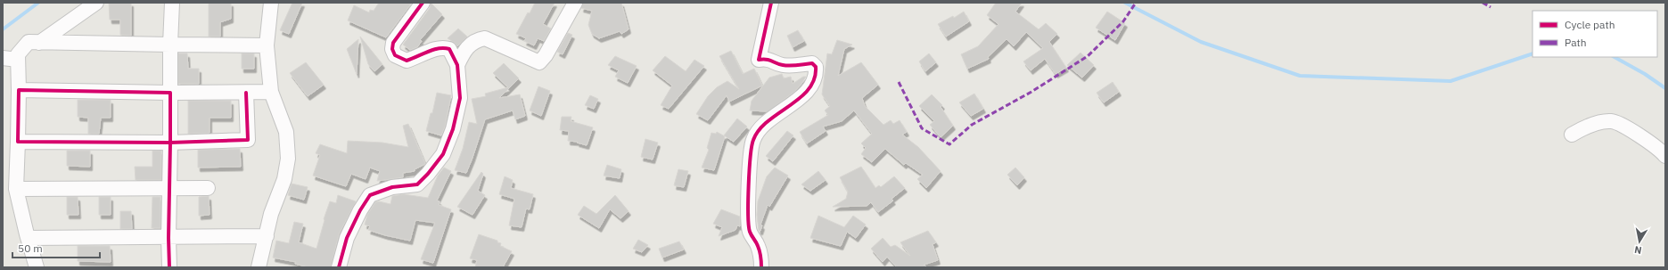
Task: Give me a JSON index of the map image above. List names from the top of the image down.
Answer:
{
  "legend": ["Cycle path", "Path"],
  "scale_bar": "50 m",
  "north": "bottom"
}
